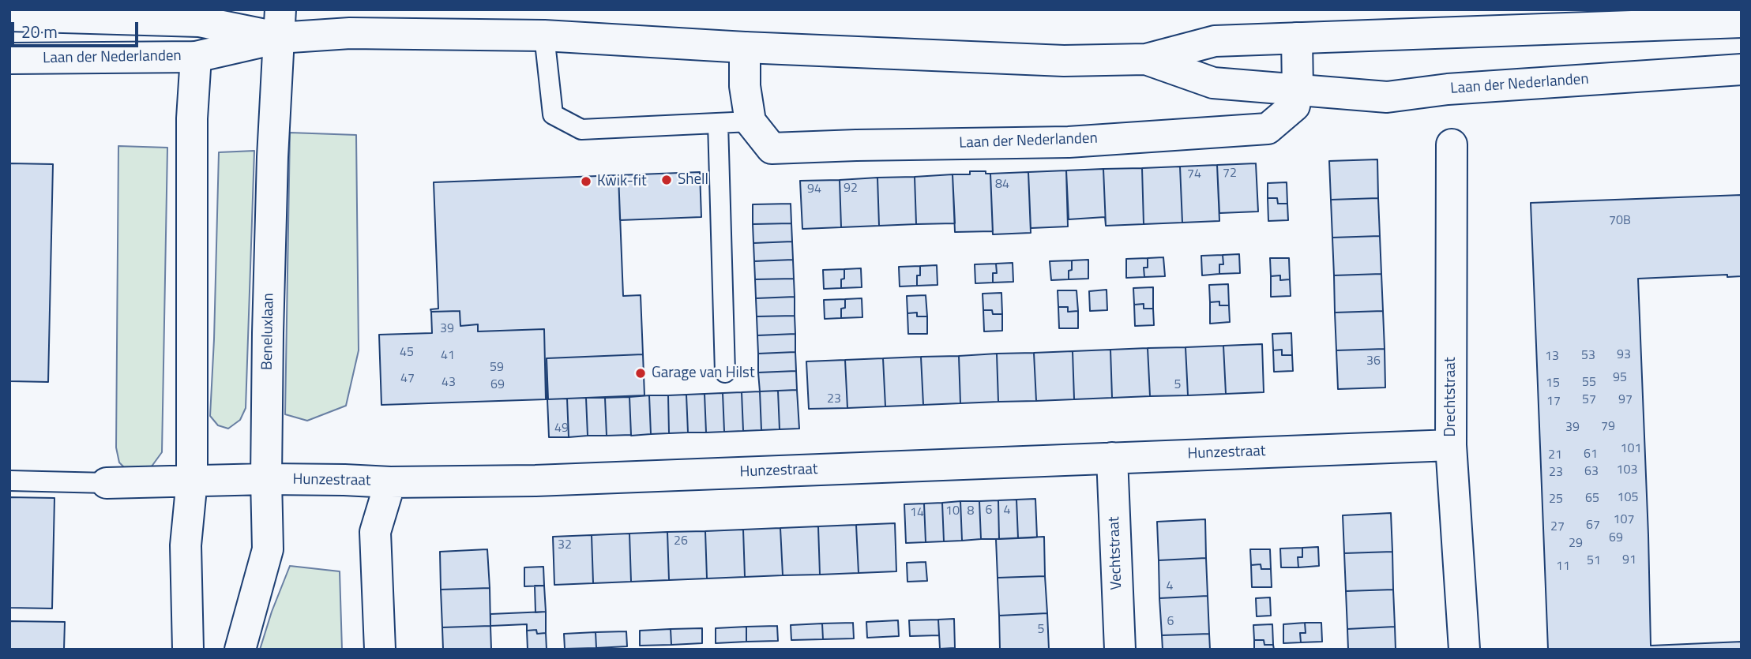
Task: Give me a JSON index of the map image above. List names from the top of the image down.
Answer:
{
  "streets": {
    "street": [
      "Laan der Nederlanden",
      "Beneluxlaan",
      "Drechtstraat",
      "Hunzestraat",
      "Vechtstraat"
    ]
  },
  "crossings": [
    ["Laan der Nederlanden", "Beneluxlaan"],
    ["Beneluxlaan", "Hunzestraat"],
    ["Drechtstraat", "Hunzestraat"],
    ["Hunzestraat", "Vechtstraat"]
  ],
  "places": ["Shell", "Kwik-fit", "Garage van Hilst"],
  "house_numbers": [
    "72",
    "74",
    "84",
    "92",
    "94",
    "70B",
    "39",
    "45",
    "93",
    "41",
    "53",
    "13",
    "36",
    "59",
    "95",
    "47",
    "43",
    "55",
    "15",
    "69",
    "5",
    "23",
    "57",
    "97",
    "17",
    "79",
    "39",
    "49",
    "101",
    "61",
    "21",
    "103",
    "63",
    "23",
    "105",
    "65",
    "25",
    "6",
    "4",
    "10",
    "8",
    "14",
    "107",
    "67",
    "27",
    "69",
    "26",
    "29",
    "32",
    "91",
    "51",
    "11",
    "4",
    "6",
    "5"
  ],
  "scale_bar": "20 m"
}
